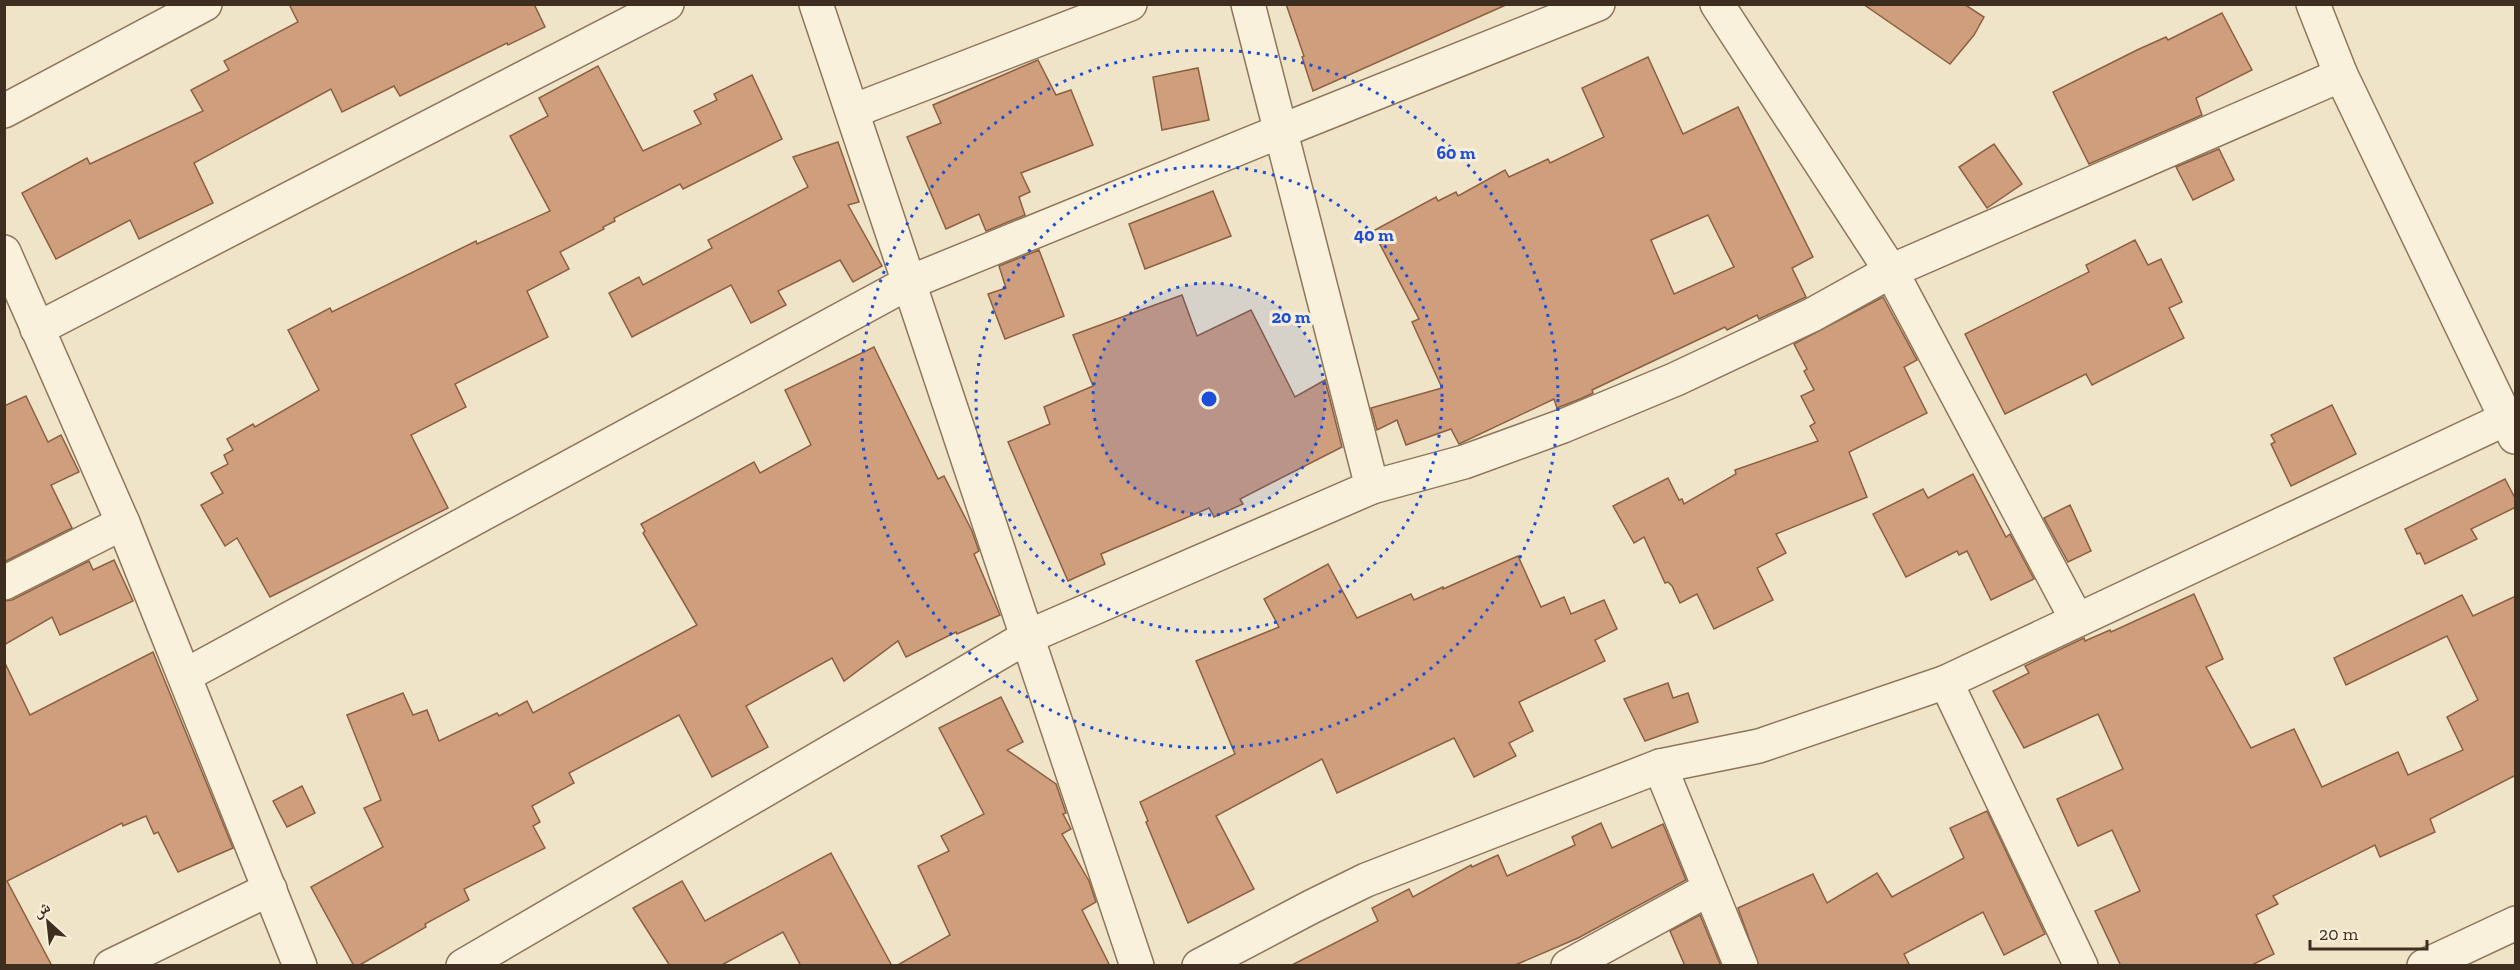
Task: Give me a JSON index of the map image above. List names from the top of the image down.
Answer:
{
  "scale_bar": "20 m",
  "north": "top left",
  "rings": ["60 m", "40 m", "20 m"]
}
